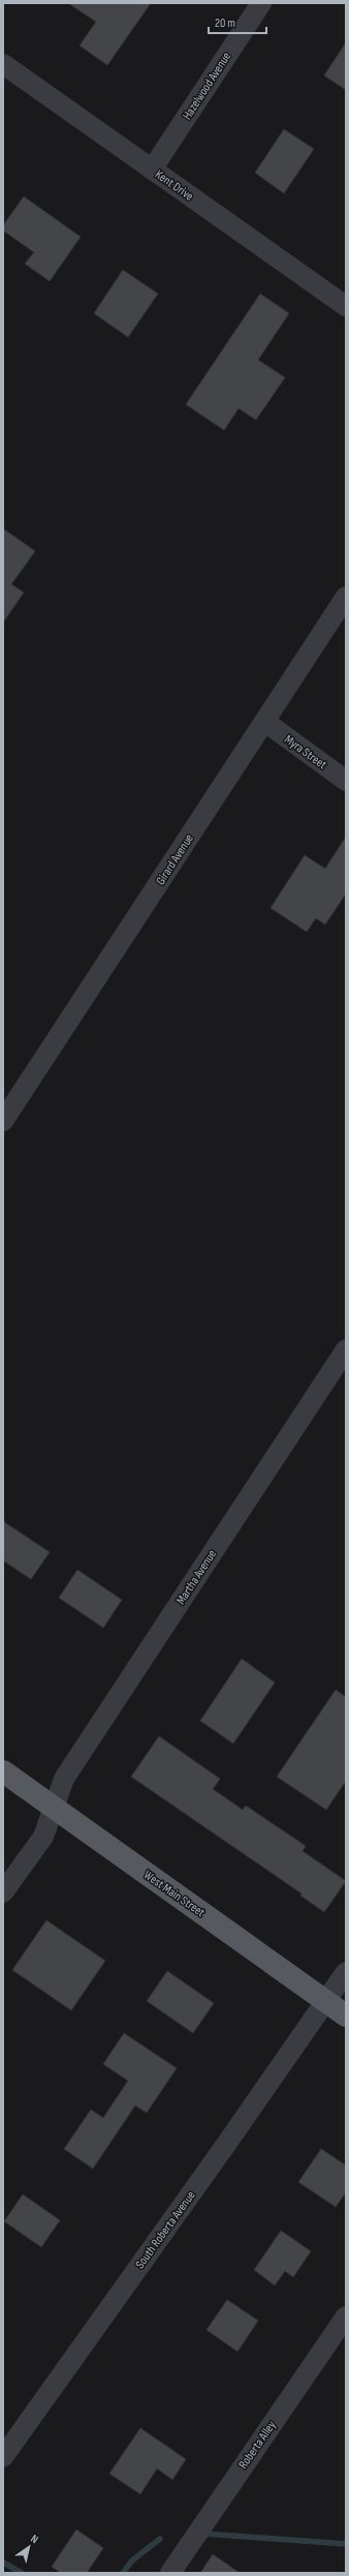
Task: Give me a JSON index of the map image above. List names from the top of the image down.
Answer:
{
  "streets": {
    "main road": ["West Main Street"],
    "street": [
      "Hazelwood Avenue",
      "Kent Drive",
      "Myra Street",
      "Girard Avenue",
      "Martha Avenue",
      "South Roberta Avenue",
      "Roberta Alley"
    ]
  },
  "crossings": [
    ["Hazelwood Avenue", "Kent Drive"],
    ["Myra Street", "Girard Avenue"],
    ["Martha Avenue", "West Main Street"],
    ["West Main Street", "South Roberta Avenue"]
  ],
  "scale_bar": "20 m",
  "north": "top right"
}
